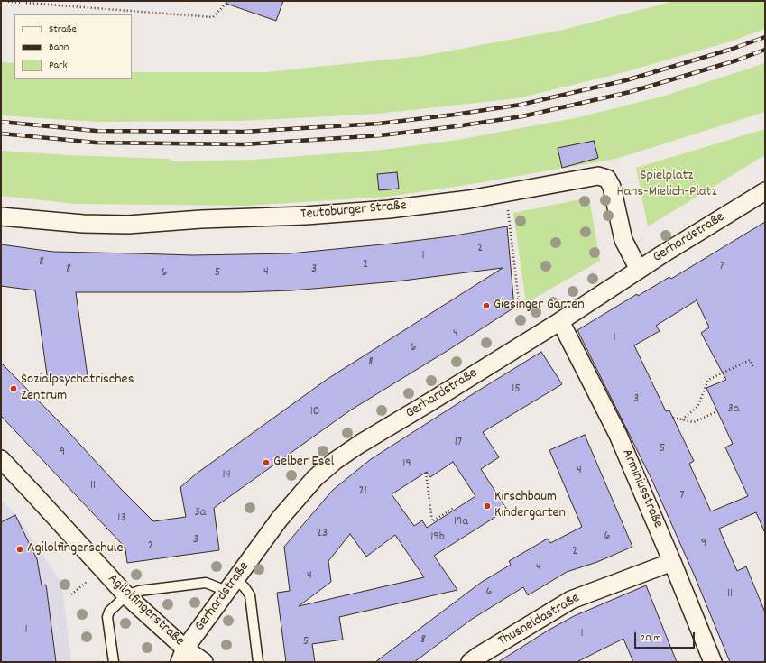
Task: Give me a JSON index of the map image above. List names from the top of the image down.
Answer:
{
  "streets": {
    "street": [
      "Teutoburger Straße",
      "Gerhardstraße",
      "Arminiusstraße",
      "Agilolfingerstraße",
      "Thusneldastraße"
    ]
  },
  "crossings": [
    ["Teutoburger Straße", "Gerhardstraße"],
    ["Gerhardstraße", "Arminiusstraße"],
    ["Gerhardstraße", "Agilolfingerstraße"],
    ["Arminiusstraße", "Thusneldastraße"]
  ],
  "parks": ["Spielplatz Hans-Mielich-Platz"],
  "places": [
    "Giesinger Garten",
    "Sozialpsychatrisches Zentrum",
    "Gelber Esel",
    "Kirschbaum Kindergarten",
    "Agilolfingerschule"
  ],
  "house_numbers": [
    "2",
    "1",
    "8",
    "2",
    "7",
    "8",
    "3",
    "4",
    "6",
    "5",
    "4",
    "1",
    "6",
    "8",
    "15",
    "3",
    "3a",
    "10",
    "17",
    "5",
    "9",
    "19",
    "4",
    "14",
    "11",
    "21",
    "7",
    "3a",
    "13",
    "19a",
    "23",
    "6",
    "19b",
    "3",
    "9",
    "2",
    "2",
    "4",
    "4",
    "6",
    "11",
    "1",
    "1",
    "8",
    "5"
  ],
  "legend": ["Straße", "Bahn", "Park"],
  "scale_bar": "20 m"
}
